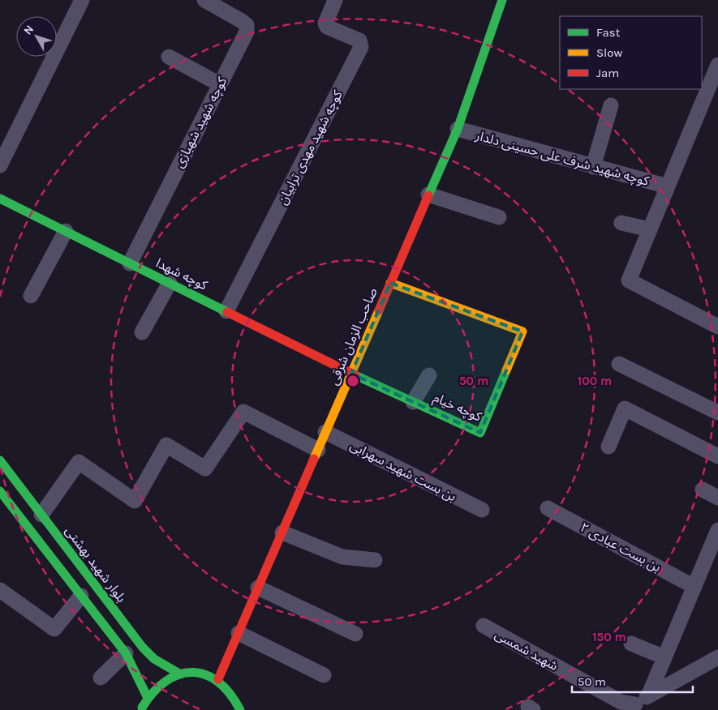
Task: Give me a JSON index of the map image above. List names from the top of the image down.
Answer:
{
  "streets": {
    "main road": [
      "کوچه شهدا",
      "صاحب الزمان شرقی",
      "کوچه خیام",
      "بلوار شهید بهشتی"
    ],
    "street": [
      "کوچه شهید شهبازی",
      "کوچه شهید مهدی ترابیان",
      "کوچه شهید شرف علی حسینی دلدار",
      "بن بست شهید سهرابی",
      "بن بست عبادی ۲",
      "شهید شمسی"
    ]
  },
  "crossings": [
    ["کوچه شهید شهبازی", "کوچه شهدا"],
    ["کوچه شهید مهدی ترابیان", "کوچه شهدا"],
    ["کوچه شهید شرف علی حسینی دلدار", "صاحب الزمان شرقی"],
    ["کوچه شهدا", "صاحب الزمان شرقی"],
    ["کوچه شهدا", "کوچه خیام"],
    ["صاحب الزمان شرقی", "کوچه خیام"],
    ["صاحب الزمان شرقی", "بن بست شهید سهرابی"]
  ],
  "legend": ["Fast", "Slow", "Jam"],
  "scale_bar": "50 m",
  "north": "top left",
  "rings": ["50 m", "100 m", "150 m"]
}
